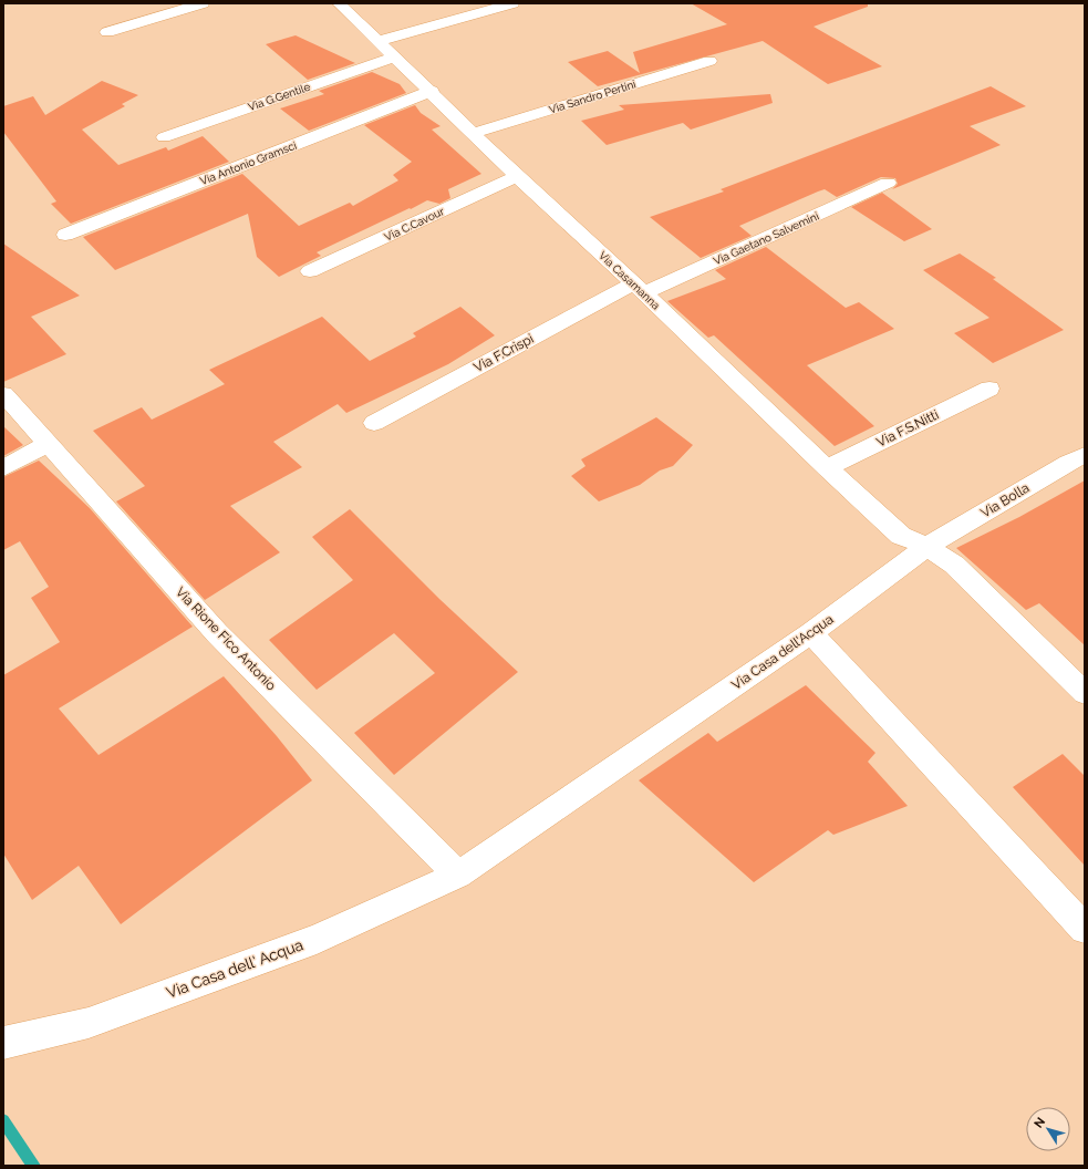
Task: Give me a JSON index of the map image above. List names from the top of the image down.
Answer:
{
  "streets": {
    "street": [
      "Via G.Gentile",
      "Via Sandro Pertini",
      "Via Antonio Gramsci",
      "Via C.Cavour",
      "Via Gaetano Salvemini",
      "Via Casamanna",
      "Via F.Crispi",
      "Via F.S.Nitti",
      "Via Bolla",
      "Via Rione Fico Antonio",
      "Via Casa dell'Acqua",
      "Via Casa dell' Acqua"
    ]
  },
  "crossings": [
    ["Via G.Gentile", "Via Casamanna"],
    ["Via Sandro Pertini", "Via Casamanna"],
    ["Via Antonio Gramsci", "Via Casamanna"],
    ["Via C.Cavour", "Via Casamanna"],
    ["Via Gaetano Salvemini", "Via Casamanna"],
    ["Via Gaetano Salvemini", "Via F.Crispi"],
    ["Via Casamanna", "Via F.Crispi"],
    ["Via Casamanna", "Via F.S.Nitti"],
    ["Via Casamanna", "Via Bolla"],
    ["Via Casamanna", "Via Casa dell'Acqua"],
    ["Via Bolla", "Via Casa dell'Acqua"],
    ["Via Rione Fico Antonio", "Via Casa dell'Acqua"],
    ["Via Rione Fico Antonio", "Via Casa dell' Acqua"],
    ["Via Casa dell'Acqua", "Via Casa dell' Acqua"]
  ],
  "north": "top left"
}
